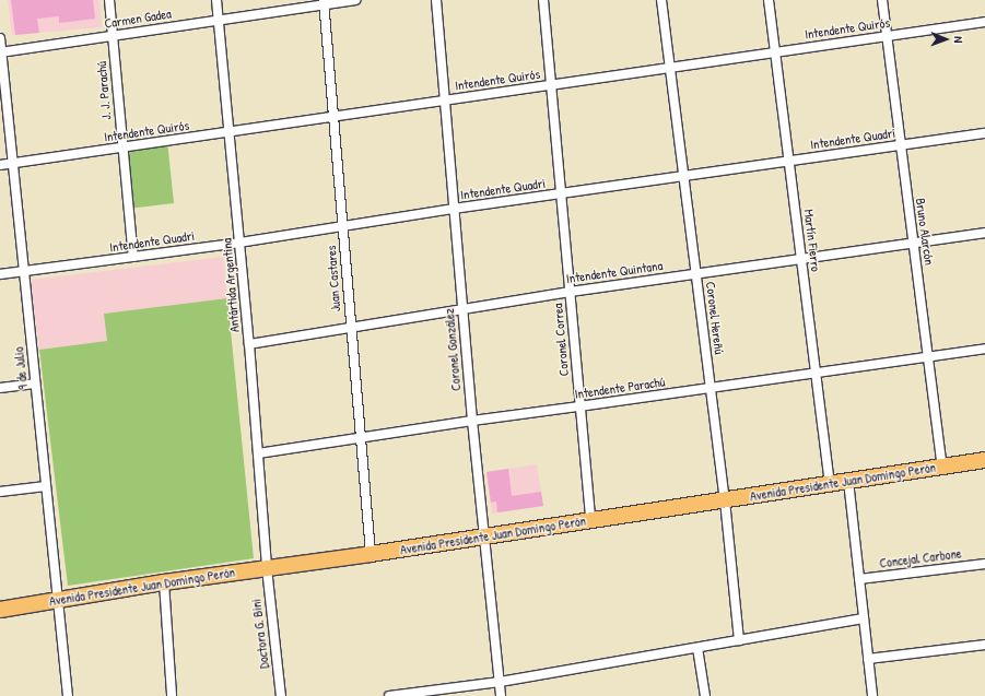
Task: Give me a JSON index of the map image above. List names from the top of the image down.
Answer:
{
  "streets": {
    "highway": ["Avenida Presidente Juan Domingo Perón"],
    "street": [
      "Carmen Gadea",
      "Intendente Quirós",
      "J. J. Parachú",
      "Intendente Quadri",
      "Bruno Alarcón",
      "Martín Fierro",
      "Intendente Quintana",
      "Juan Castares",
      "Antártida Argentina",
      "Coronel Hereñú",
      "Coronel Correa",
      "Coronel González",
      "9 de Julio",
      "Intendente Parachú",
      "Concejal Carbone",
      "Doctora G. Bini"
    ]
  },
  "crossings": [
    ["Carmen Gadea", "J. J. Parachú"],
    ["Carmen Gadea", "Juan Castares"],
    ["Carmen Gadea", "Antártida Argentina"],
    ["Carmen Gadea", "9 de Julio"],
    ["Intendente Quirós", "J. J. Parachú"],
    ["Intendente Quirós", "Bruno Alarcón"],
    ["Intendente Quirós", "Martín Fierro"],
    ["Intendente Quirós", "Juan Castares"],
    ["Intendente Quirós", "Antártida Argentina"],
    ["Intendente Quirós", "Coronel Hereñú"],
    ["Intendente Quirós", "Coronel Correa"],
    ["Intendente Quirós", "Coronel González"],
    ["Intendente Quirós", "9 de Julio"],
    ["J. J. Parachú", "Intendente Quadri"],
    ["Intendente Quadri", "Bruno Alarcón"],
    ["Intendente Quadri", "Martín Fierro"],
    ["Intendente Quadri", "Juan Castares"],
    ["Intendente Quadri", "Antártida Argentina"],
    ["Intendente Quadri", "Coronel Hereñú"],
    ["Intendente Quadri", "Coronel Correa"],
    ["Intendente Quadri", "Coronel González"],
    ["Intendente Quadri", "9 de Julio"],
    ["Bruno Alarcón", "Intendente Quintana"],
    ["Bruno Alarcón", "Intendente Parachú"],
    ["Bruno Alarcón", "Avenida Presidente Juan Domingo Perón"],
    ["Martín Fierro", "Intendente Quintana"],
    ["Martín Fierro", "Intendente Parachú"],
    ["Martín Fierro", "Avenida Presidente Juan Domingo Perón"],
    ["Intendente Quintana", "Juan Castares"],
    ["Intendente Quintana", "Antártida Argentina"],
    ["Intendente Quintana", "Coronel Hereñú"],
    ["Intendente Quintana", "Coronel Correa"],
    ["Intendente Quintana", "Coronel González"],
    ["Juan Castares", "Intendente Parachú"],
    ["Juan Castares", "Avenida Presidente Juan Domingo Perón"],
    ["Antártida Argentina", "Intendente Parachú"],
    ["Antártida Argentina", "Avenida Presidente Juan Domingo Perón"],
    ["Antártida Argentina", "Doctora G. Bini"],
    ["Coronel Hereñú", "Intendente Parachú"],
    ["Coronel Hereñú", "Avenida Presidente Juan Domingo Perón"],
    ["Coronel Correa", "Intendente Parachú"],
    ["Coronel Correa", "Avenida Presidente Juan Domingo Perón"],
    ["Coronel González", "Intendente Parachú"],
    ["Coronel González", "Avenida Presidente Juan Domingo Perón"],
    ["9 de Julio", "Avenida Presidente Juan Domingo Perón"],
    ["Avenida Presidente Juan Domingo Perón", "Doctora G. Bini"]
  ],
  "north": "right"
}
